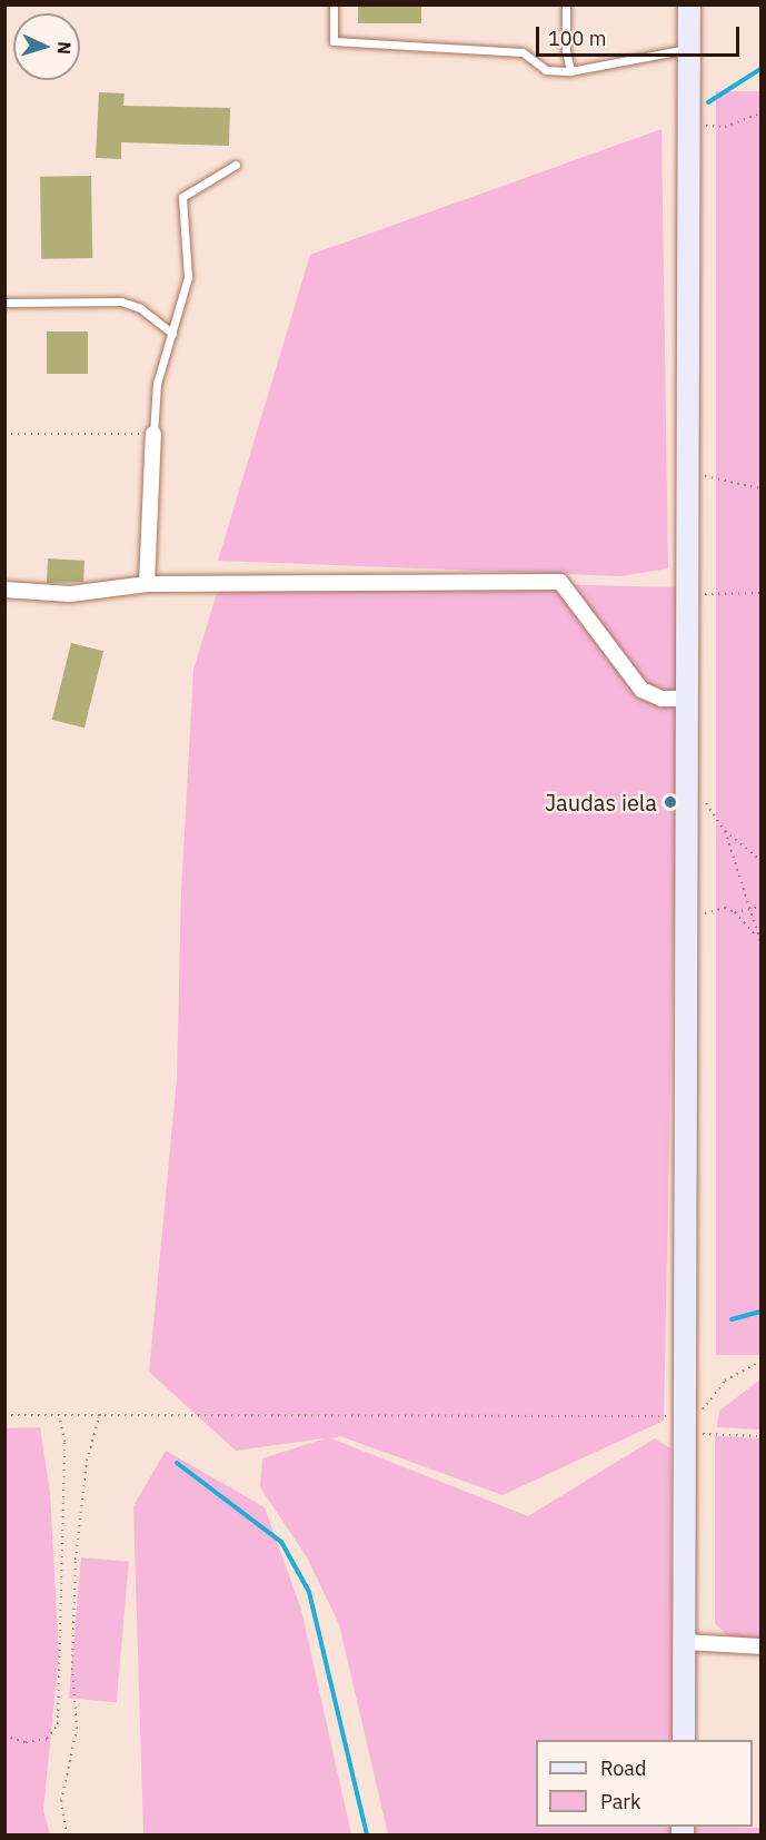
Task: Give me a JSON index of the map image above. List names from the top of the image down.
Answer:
{
  "places": ["Jaudas iela"],
  "legend": ["Road", "Park"],
  "scale_bar": "100 m",
  "north": "right"
}
